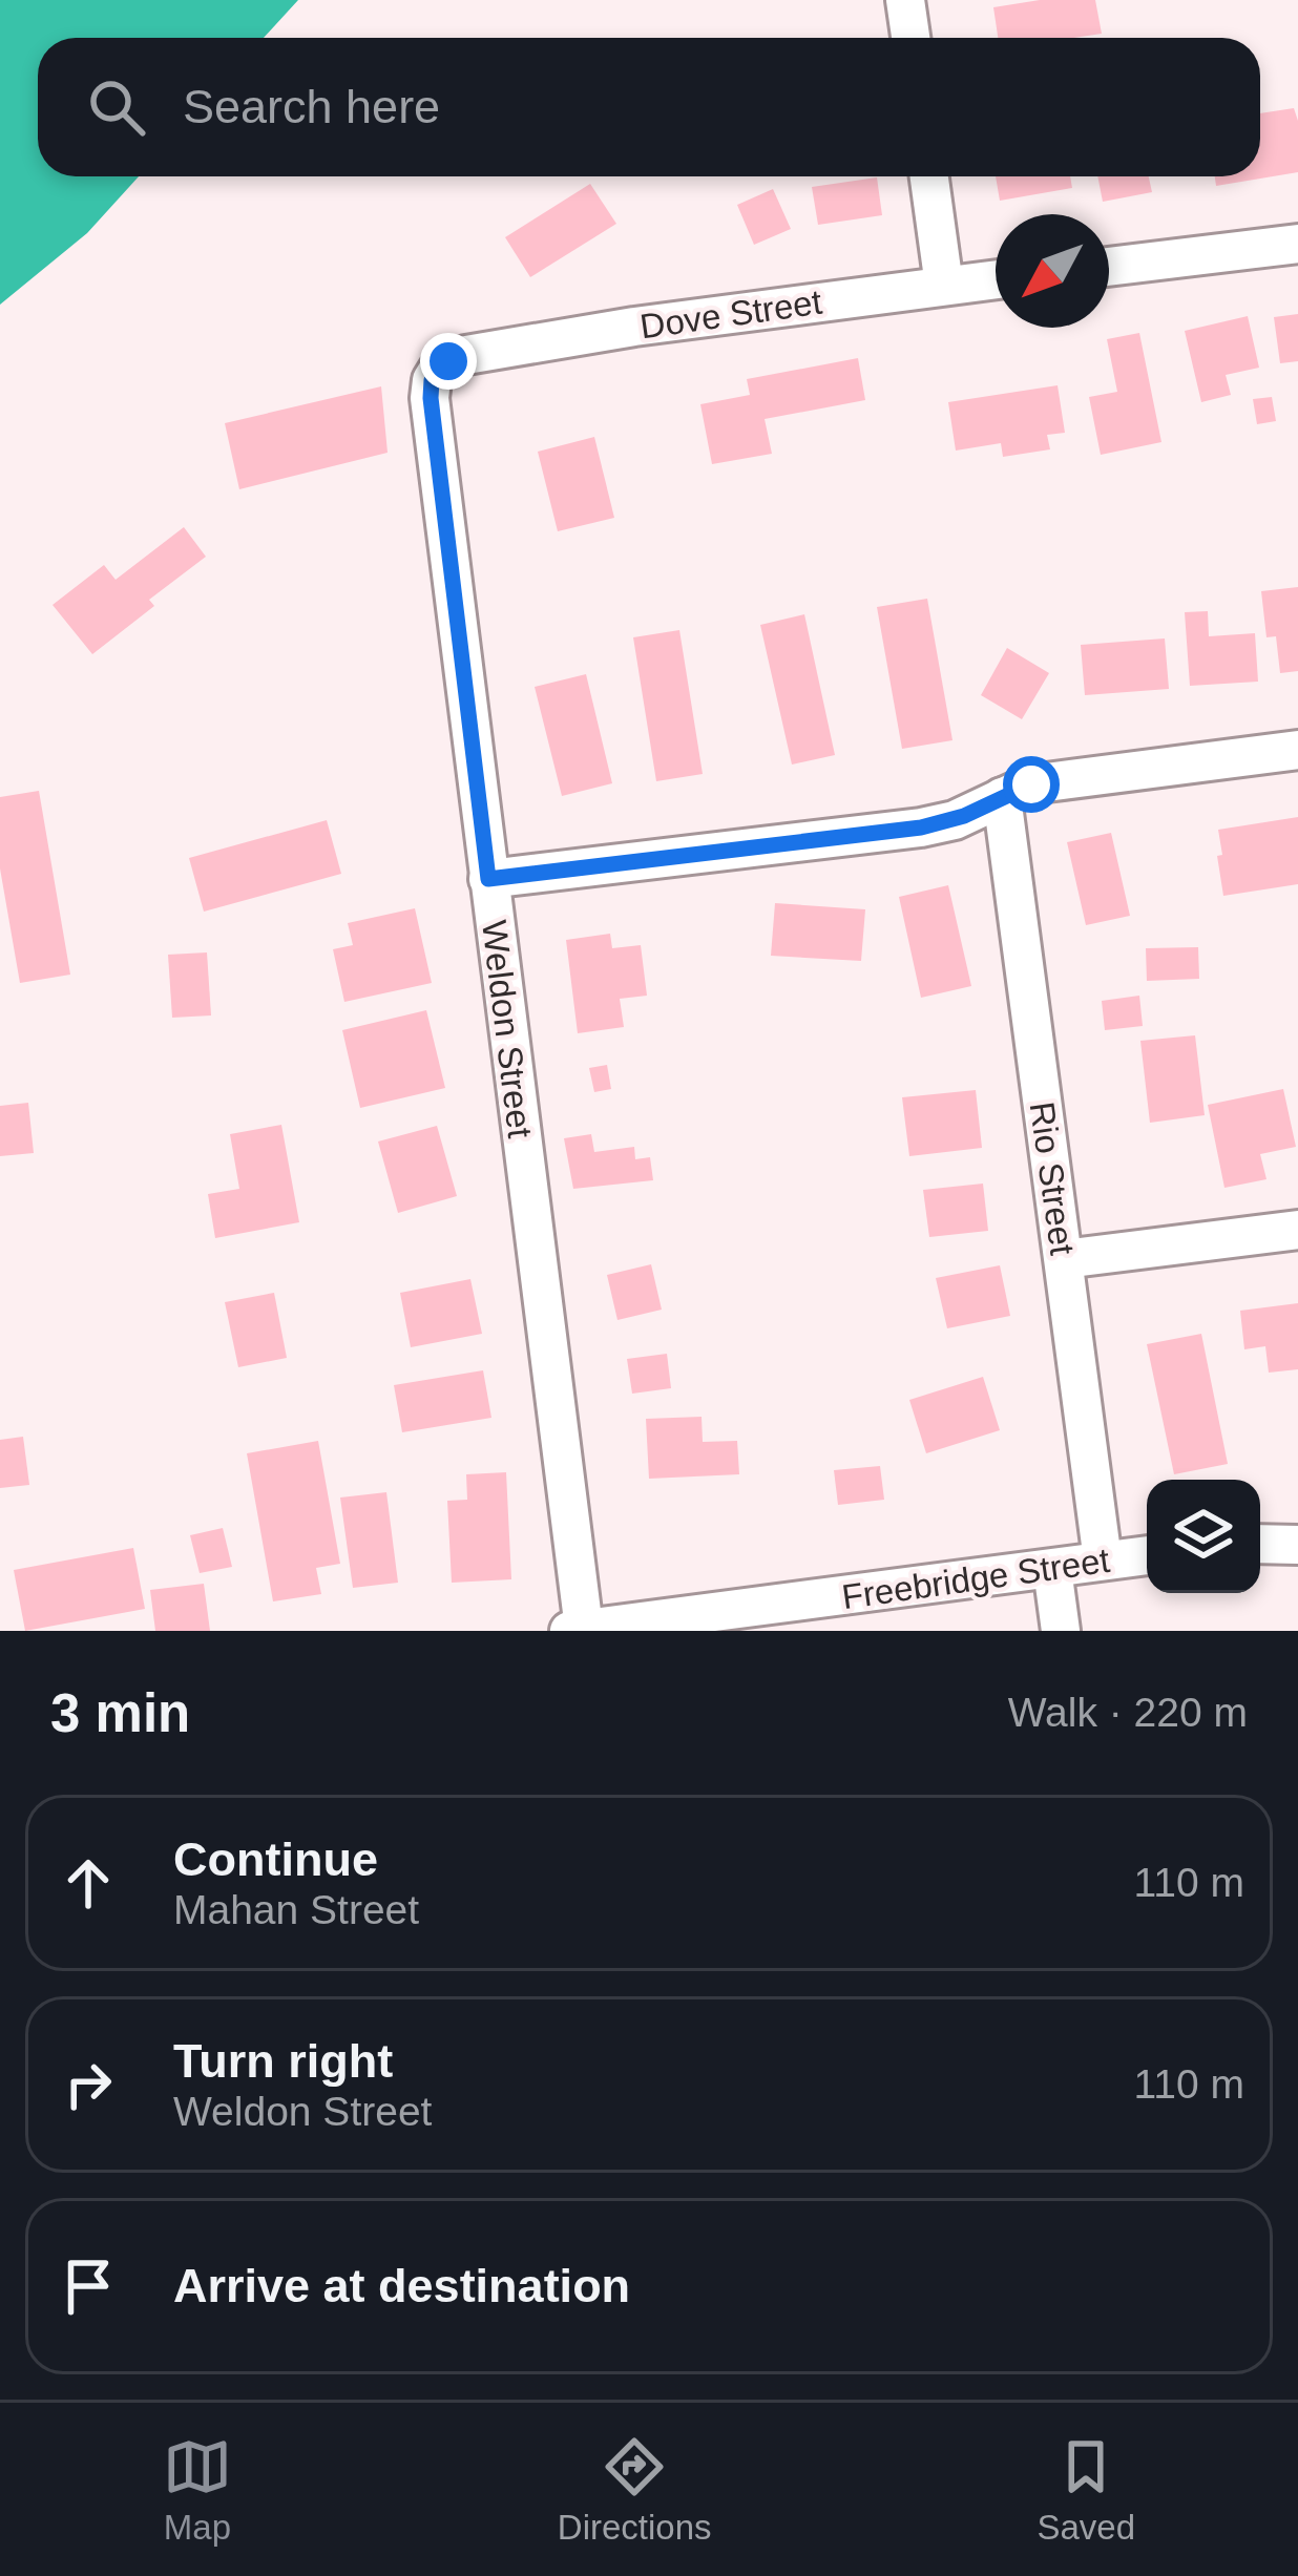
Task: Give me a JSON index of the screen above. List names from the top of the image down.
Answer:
{
  "streets": {
    "street": [
      "Dove Street",
      "Weldon Street",
      "Rio Street",
      "Freebridge Street"
    ]
  },
  "crossings": [
    ["Dove Street", "Weldon Street"],
    ["Weldon Street", "Freebridge Street"],
    ["Rio Street", "Freebridge Street"]
  ],
  "north": "bottom left",
  "page": {
    "search": "Search here",
    "heading": ["3 min", "Walk · 220 m"],
    "list": [
      ["Continue", "Mahan Street", "110 m"],
      ["Turn right", "Weldon Street", "110 m"],
      "Arrive at destination"
    ],
    "nav": ["Map", "Directions", "Saved"]
  }
}
